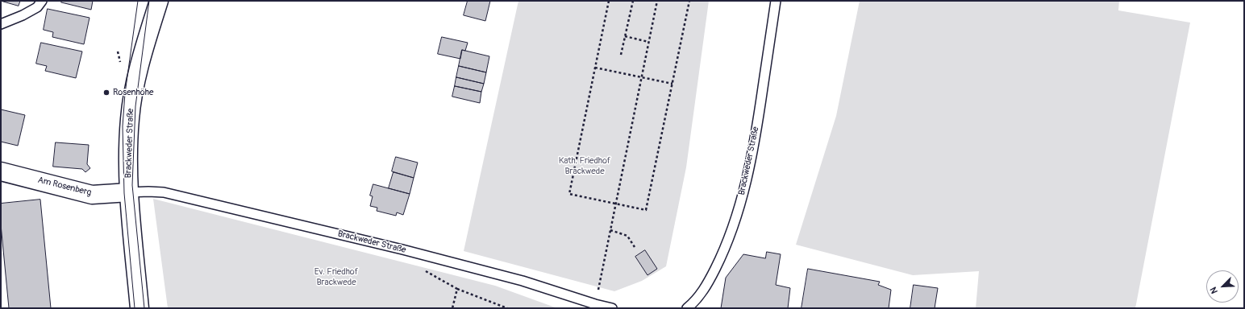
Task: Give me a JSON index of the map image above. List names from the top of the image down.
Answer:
{
  "streets": {
    "street": ["Brackweder Straße", "Am Rosenberg"]
  },
  "crossings": [
    ["Brackweder Straße", "Am Rosenberg"]
  ],
  "parks": ["Kath. Friedhof Brackwede", "Ev. Friedhof Brackwede"],
  "places": ["Rosenhöhe"],
  "north": "bottom left"
}
